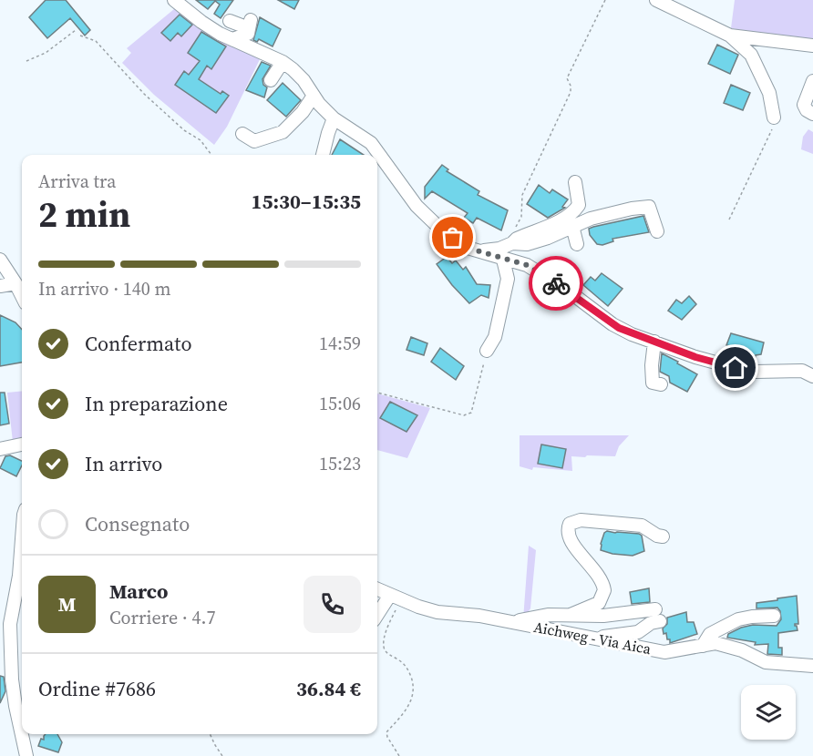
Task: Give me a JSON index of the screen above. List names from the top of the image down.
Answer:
{
  "streets": {
    "street": ["Aichweg - Via Aica"]
  },
  "page": {
    "heading": ["2 min", "Arriva tra", "15:30–15:35"],
    "panel": [
      "Marco",
      "Corriere · 4.7",
      "Ordine #7686",
      "36.84 €"
    ],
    "bar": "In arrivo · 140 m",
    "list": [
      ["Confermato", "14:59"],
      ["In preparazione", "15:06"],
      ["In arrivo", "15:23"],
      "Consegnato"
    ],
    "round": "M"
  }
}
